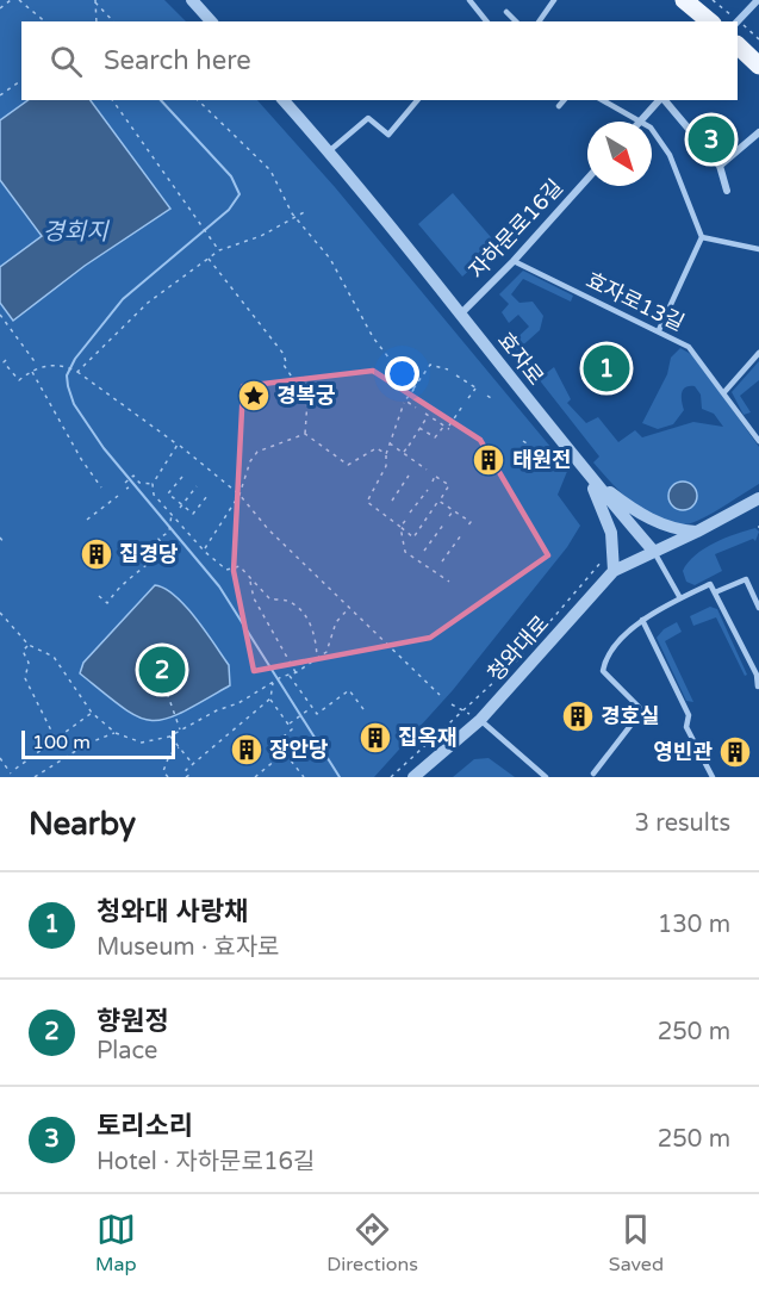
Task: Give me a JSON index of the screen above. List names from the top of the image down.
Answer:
{
  "streets": {
    "street": ["자하문로16길", "효자로", "청와대로"],
    "lane": ["효자로13길"]
  },
  "crossings": [
    ["자하문로16길", "효자로13길"],
    ["자하문로16길", "효자로"],
    ["효자로", "청와대로"]
  ],
  "water": ["경회지"],
  "places": {
    "place": ["경복궁"],
    "building": [
      "태원전",
      "집경당",
      "경호실",
      "집옥재",
      "장안당",
      "영빈관"
    ]
  },
  "scale_bar": "100 m",
  "north": "bottom right",
  "page": {
    "search": "Search here",
    "pins": ["3", "1", "2"],
    "scale": "100 m",
    "heading": ["Nearby", "3 results"],
    "list": [
      {
        "mark": "1",
        "name": "청와대 사랑채",
        "note": "Museum · 효자로",
        "value": "130 m"
      },
      {
        "mark": "2",
        "name": "향원정",
        "note": "Place",
        "value": "250 m"
      },
      {
        "mark": "3",
        "name": "토리소리",
        "note": "Hotel · 자하문로16길",
        "value": "250 m"
      }
    ],
    "nav": ["Map", "Directions", "Saved"]
  }
}
